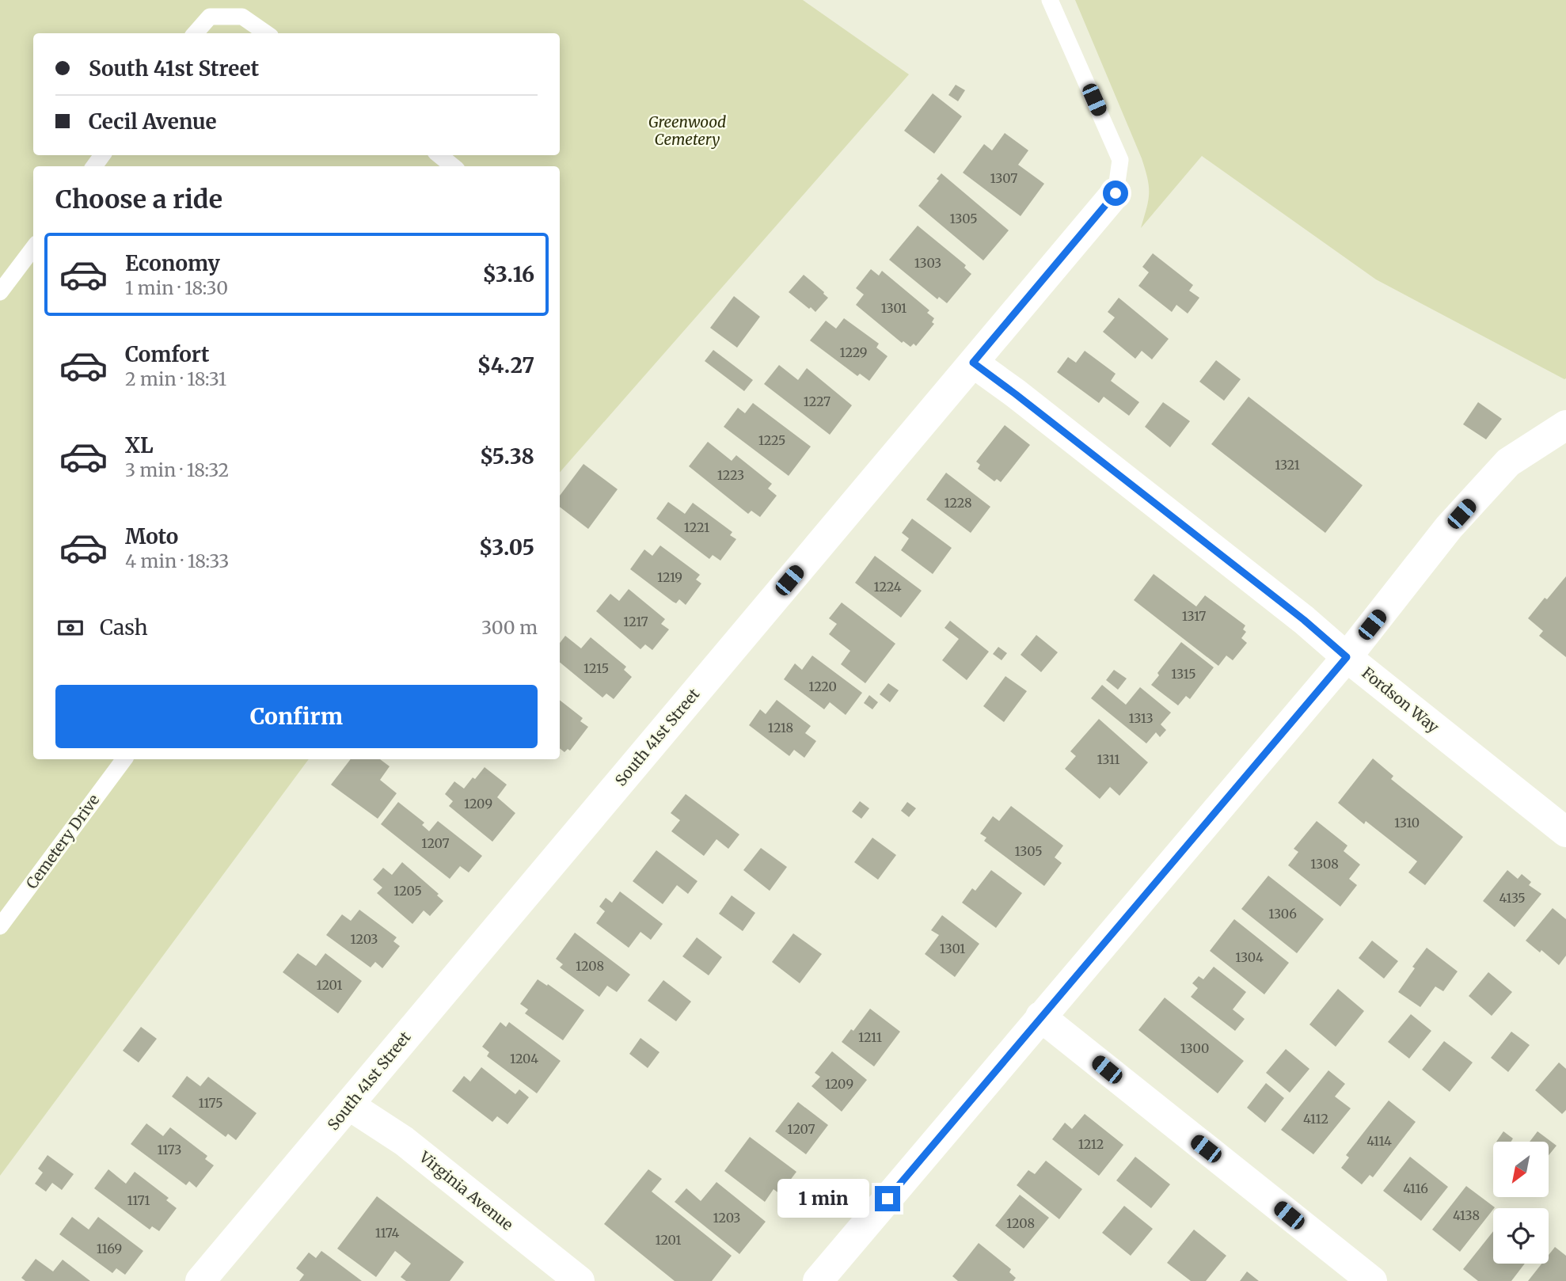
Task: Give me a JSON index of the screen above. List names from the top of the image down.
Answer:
{
  "streets": {
    "street": ["Fordson Way", "South 41st Street", "Virginia Avenue"],
    "lane": ["Cemetery Drive"]
  },
  "crossings": [
    ["Fordson Way", "South 41st Street"],
    ["South 41st Street", "Virginia Avenue"]
  ],
  "parks": ["Greenwood Cemetery"],
  "house_numbers": [
    "1307",
    "1305",
    "1303",
    "1301",
    "1229",
    "1227",
    "1225",
    "1321",
    "1223",
    "1228",
    "1221",
    "1219",
    "1224",
    "1317",
    "1217",
    "1215",
    "1315",
    "1220",
    "1313",
    "1218",
    "1311",
    "1209",
    "1310",
    "1207",
    "1305",
    "1308",
    "1205",
    "4135",
    "1306",
    "1203",
    "1301",
    "1304",
    "1208",
    "1201",
    "1211",
    "1300",
    "1204",
    "1209",
    "1175",
    "4112",
    "1207",
    "4114",
    "1212",
    "1173",
    "4116",
    "1171",
    "4138",
    "1203",
    "1208",
    "1174",
    "1201",
    "1169"
  ],
  "north": "bottom left",
  "page": {
    "banner": ["South 41st Street", "Cecil Avenue"],
    "heading": "Choose a ride",
    "list": [
      {
        "name": "Economy",
        "note": "1 min · 18:30",
        "value": "$3.16"
      },
      {
        "name": "Comfort",
        "note": "2 min · 18:31",
        "value": "$4.27"
      },
      {
        "name": "XL",
        "note": "3 min · 18:32",
        "value": "$5.38"
      },
      {
        "name": "Moto",
        "note": "4 min · 18:33",
        "value": "$3.05"
      }
    ],
    "pay": ["Cash", "300 m"],
    "buttons": "Confirm",
    "bubble": "1 min"
  }
}
